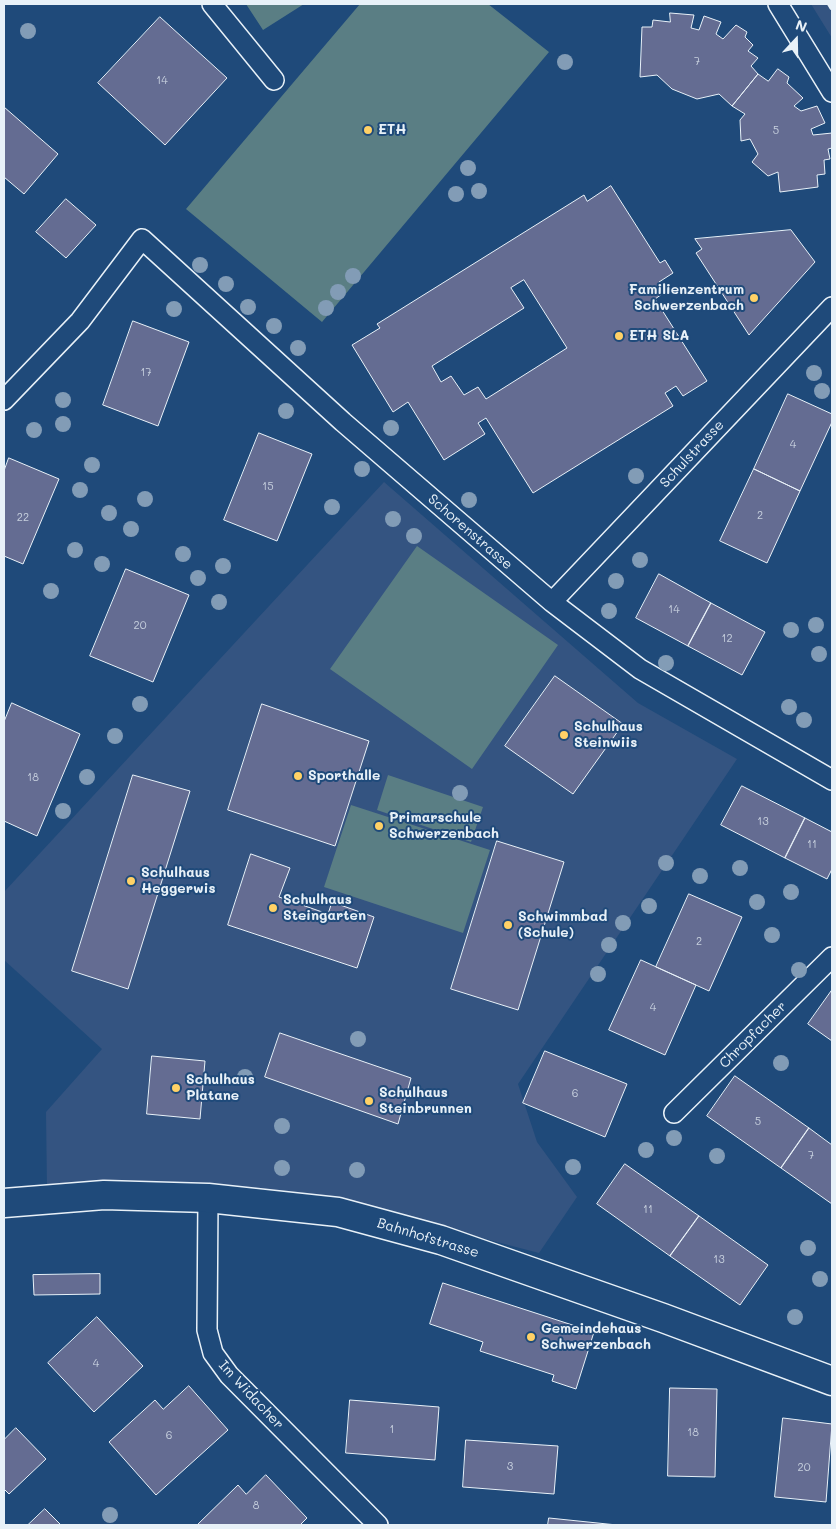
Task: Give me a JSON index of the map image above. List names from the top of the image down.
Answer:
{
  "streets": {
    "main road": ["Bahnhofstrasse"],
    "street": [
      "Schulstrasse",
      "Schorenstrasse",
      "Chropfacher",
      "Im Widacher"
    ]
  },
  "crossings": [
    ["Schulstrasse", "Schorenstrasse"],
    ["Bahnhofstrasse", "Im Widacher"]
  ],
  "places": [
    "ETH",
    "Familienzentrum Schwerzenbach",
    "ETH SLA",
    "Schulhaus Steinwiis",
    "Sporthalle",
    "Primarschule Schwerzenbach",
    "Schulhaus Heggerwis",
    "Schulhaus Steingarten",
    "Schwimmbad (Schule)",
    "Schulhaus Platane",
    "Schulhaus Steinbrunnen",
    "Gemeindehaus Schwerzenbach"
  ],
  "house_numbers": [
    "7",
    "14",
    "5",
    "17",
    "4",
    "15",
    "2",
    "22",
    "14",
    "20",
    "12",
    "18",
    "13",
    "11",
    "2",
    "4",
    "6",
    "5",
    "7",
    "11",
    "13",
    "4",
    "1",
    "18",
    "6",
    "3",
    "20",
    "8"
  ],
  "north": "top"
}
